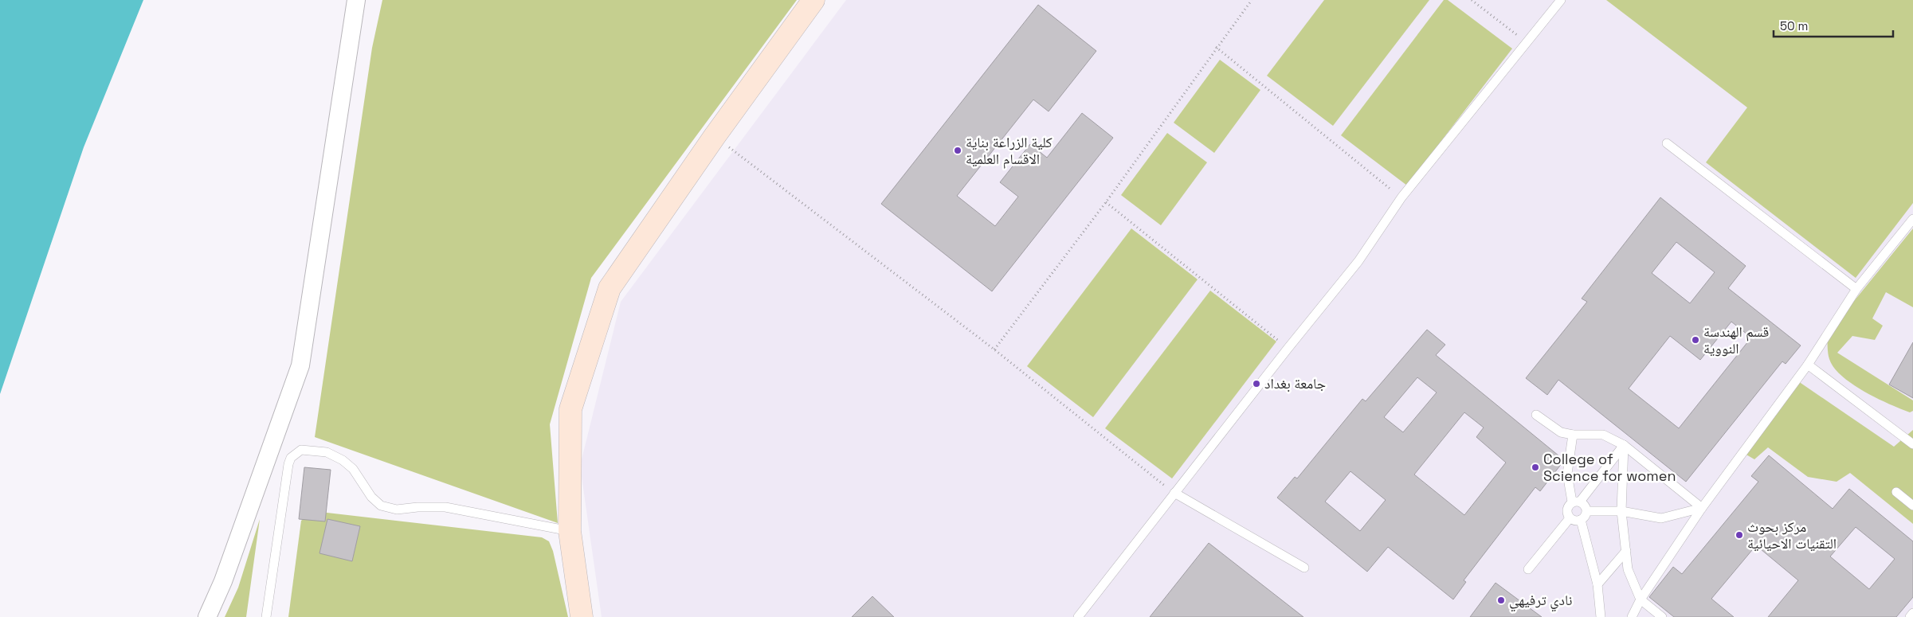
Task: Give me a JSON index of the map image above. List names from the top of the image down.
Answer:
{
  "places": [
    "كلية الزراعة بناية الاقسام العلمية",
    "قسم الهندسة النووية",
    "جامعة بغداد",
    "College of Science for women",
    "مركز بحوث التقنيات الاحيائية",
    "نادي ترفيهي"
  ],
  "scale_bar": "50 m"
}
